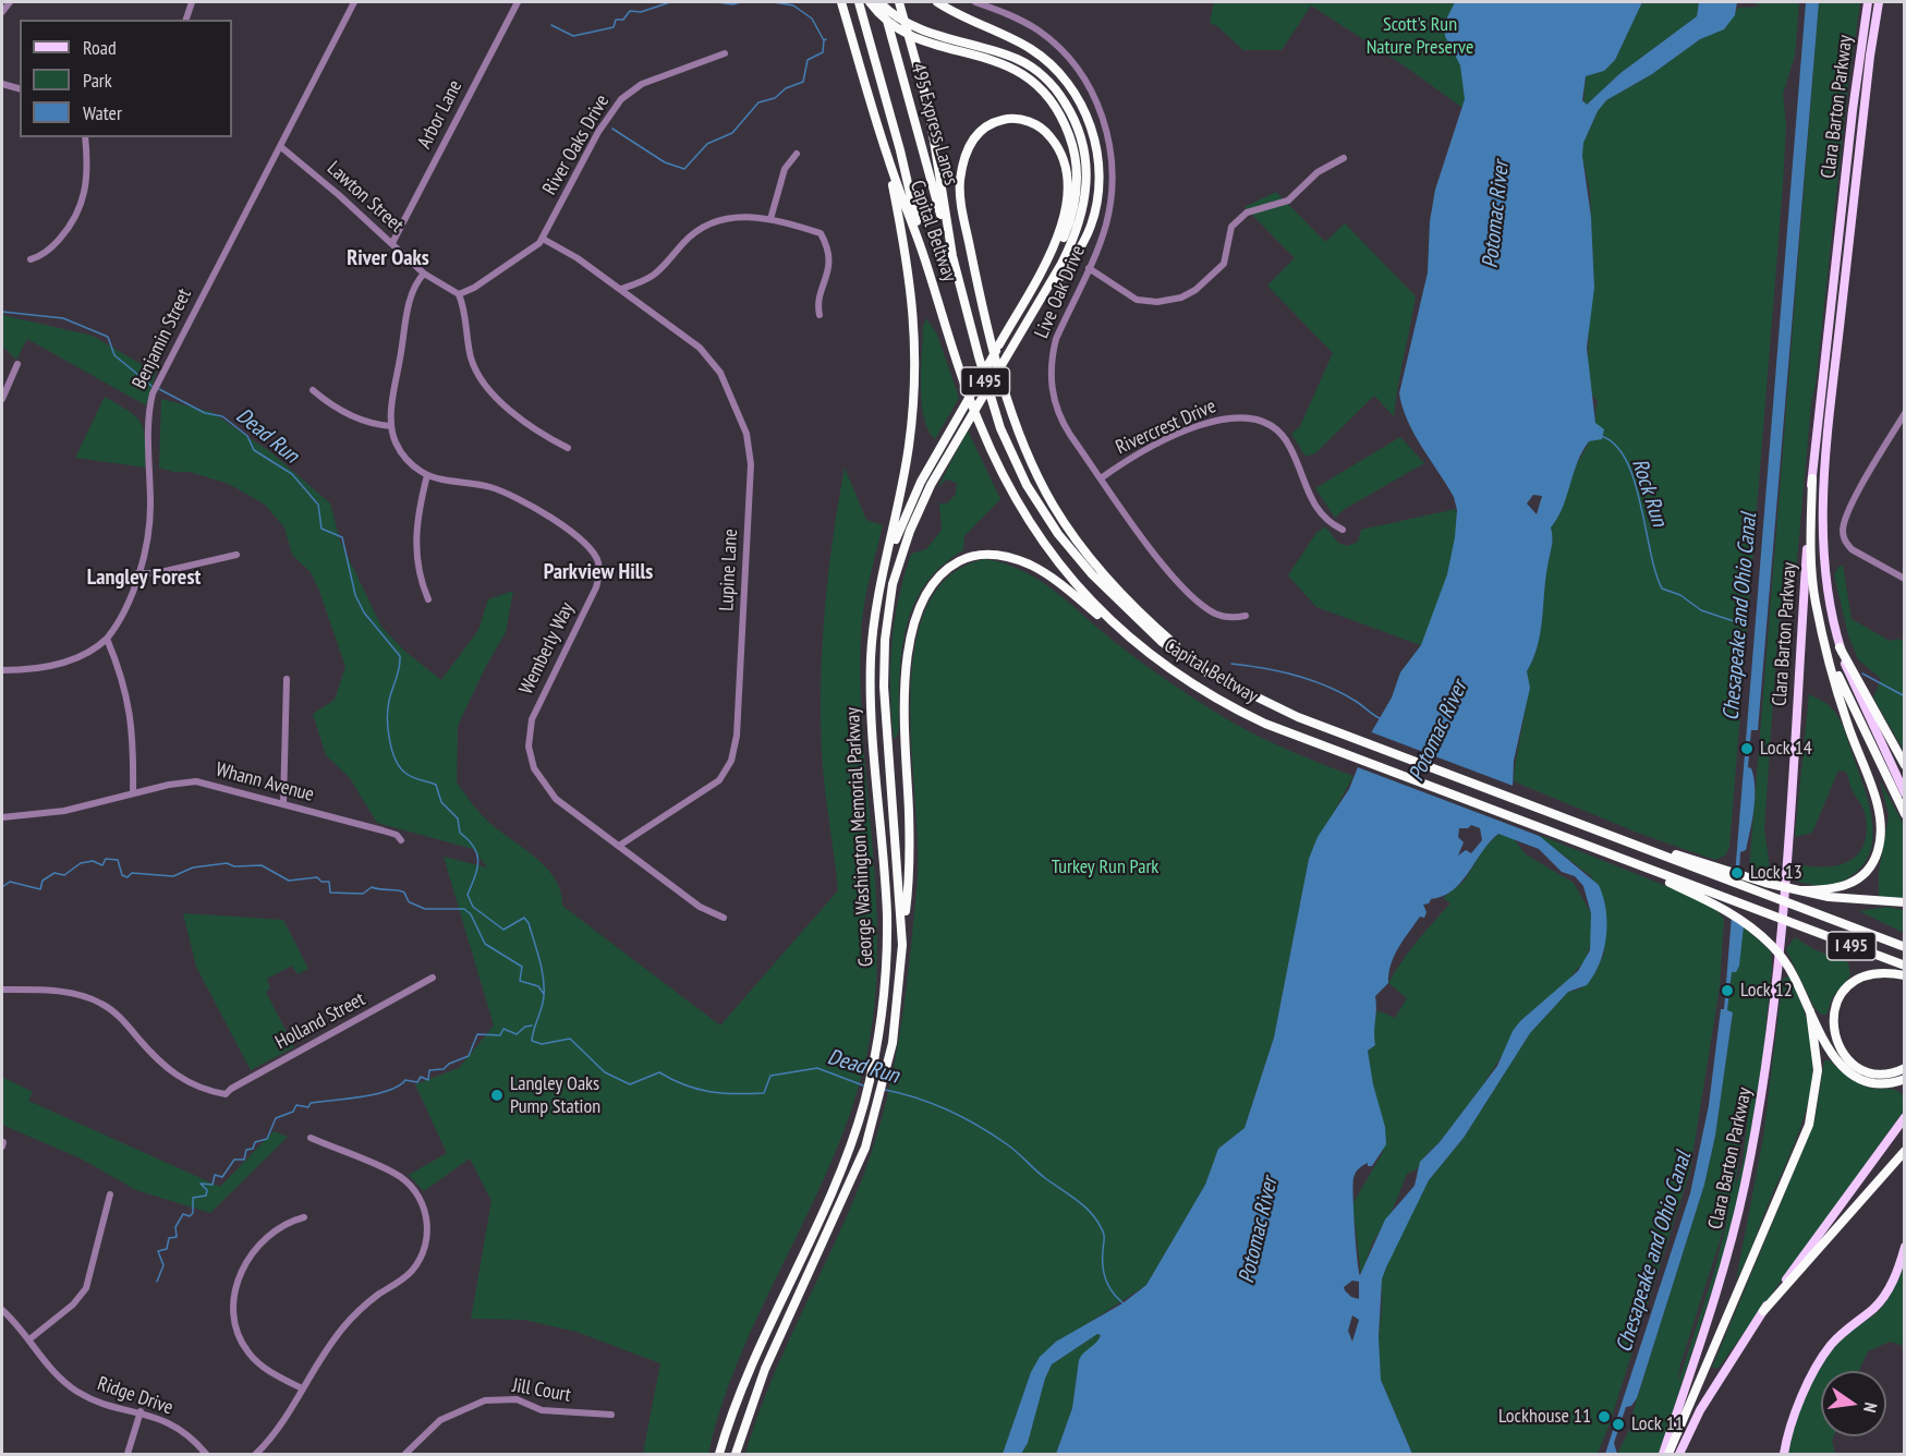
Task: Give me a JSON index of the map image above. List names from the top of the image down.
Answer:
{
  "streets": {
    "highway": [
      "495 Express Lanes",
      "Capital Beltway",
      "I 495",
      "George Washington Memorial Parkway"
    ],
    "main road": ["Clara Barton Parkway"],
    "street": [
      "Arbor Lane",
      "River Oaks Drive",
      "Lawton Street",
      "Live Oak Drive",
      "Benjamin Street",
      "Rivercrest Drive",
      "Lupine Lane",
      "Wemberly Way",
      "Whann Avenue",
      "Holland Street",
      "Jill Court",
      "Ridge Drive"
    ]
  },
  "crossings": [
    ["Arbor Lane", "Lawton Street"],
    ["495 Express Lanes", "Capital Beltway"],
    ["Lawton Street", "Benjamin Street"],
    ["Capital Beltway", "I 495"],
    ["Live Oak Drive", "Rivercrest Drive"],
    ["Lupine Lane", "Wemberly Way"]
  ],
  "districts": ["River Oaks", "Parkview Hills", "Langley Forest"],
  "water": [
    "Potomac River",
    "Dead Run",
    "Rock Run",
    "Chesapeake and Ohio Canal"
  ],
  "parks": ["Scott's Run Nature Preserve", "Turkey Run Park"],
  "places": [
    "Lock 14",
    "Lock 13",
    "Lock 12",
    "Langley Oaks Pump Station",
    "Lockhouse 11",
    "Lock 11"
  ],
  "legend": ["Road", "Park", "Water"],
  "north": "right"
}
